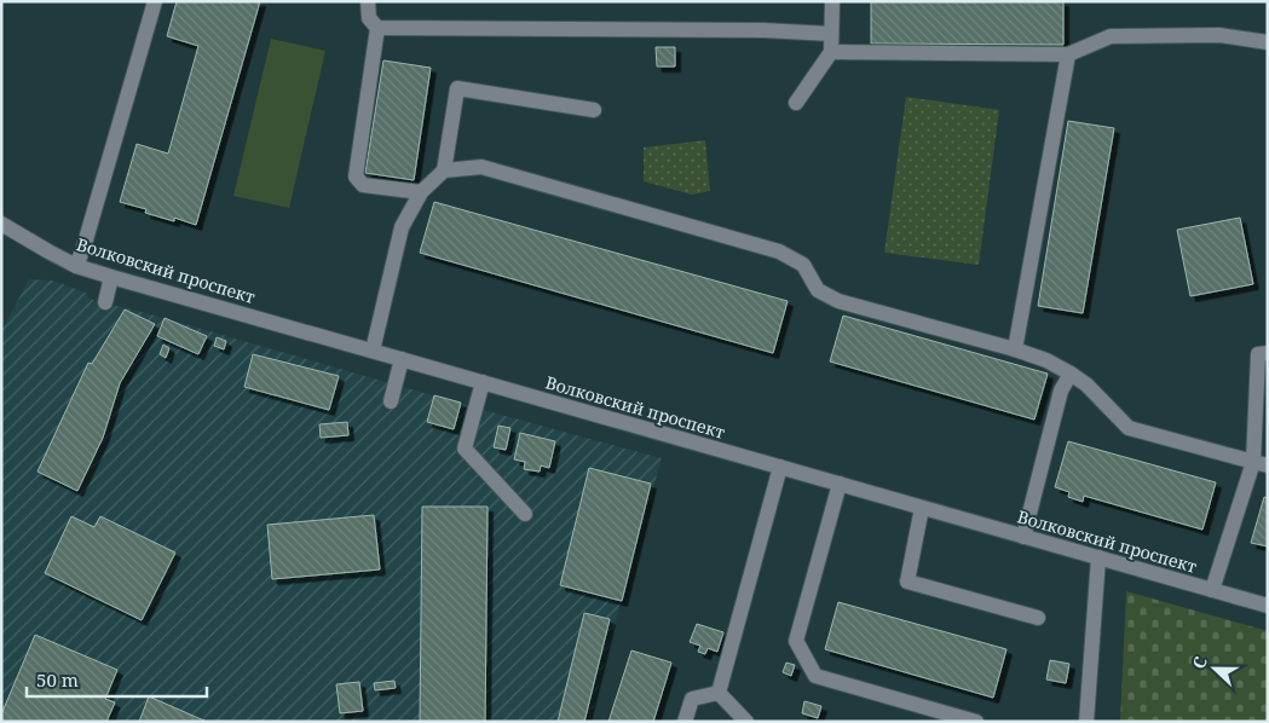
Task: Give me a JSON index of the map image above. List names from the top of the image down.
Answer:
{
  "streets": {
    "street": ["Волковский проспект"]
  },
  "scale_bar": "50 m",
  "north": "left"
}
